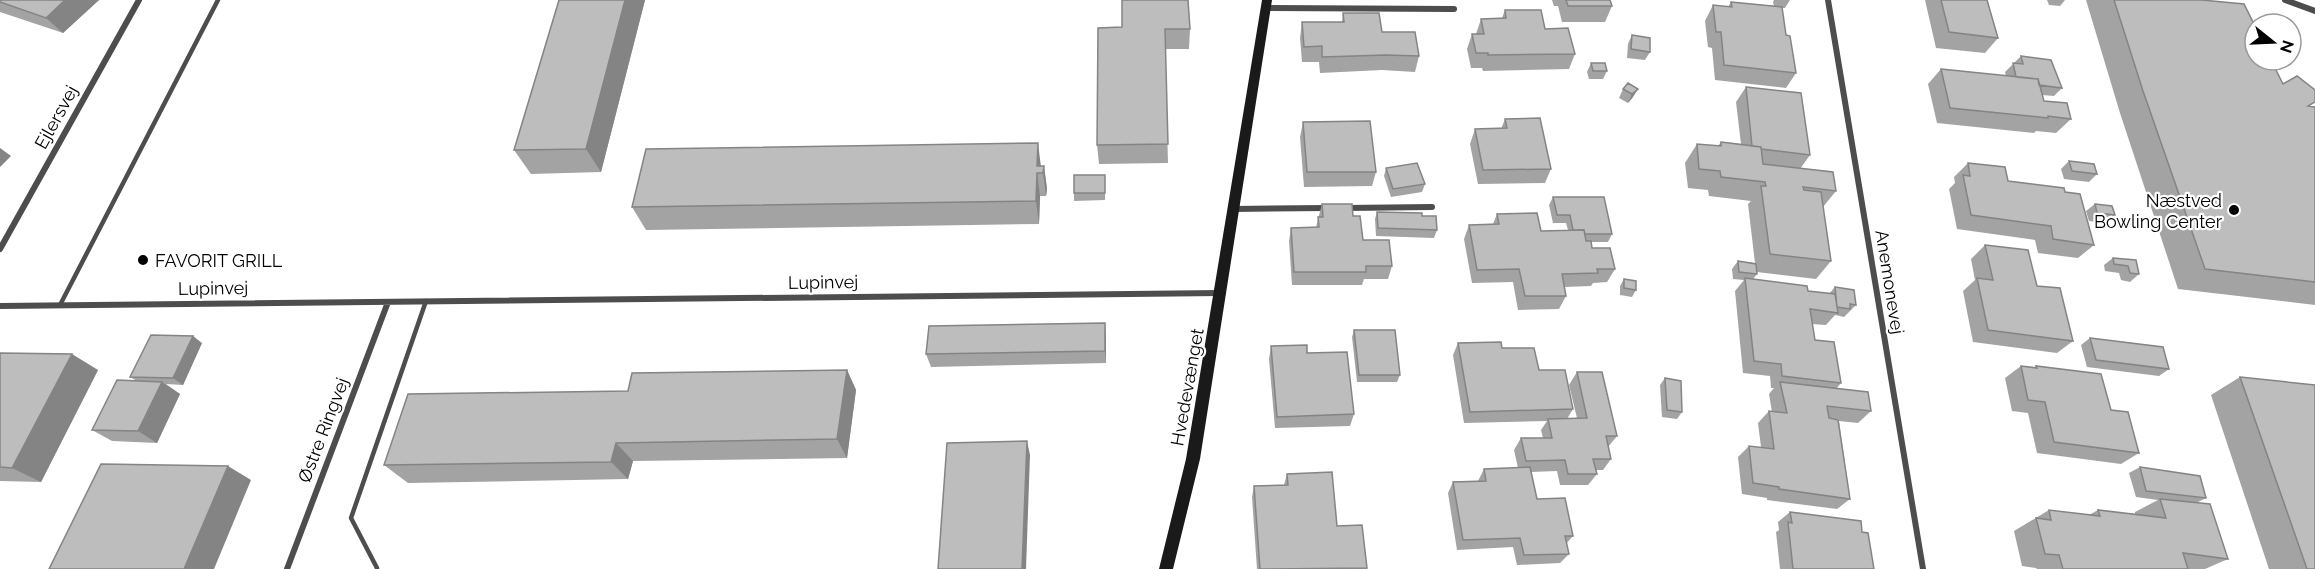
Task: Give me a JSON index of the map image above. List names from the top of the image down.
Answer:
{
  "streets": {
    "street": [
      "Ejlersvej",
      "Lupinvej",
      "Anemonevej",
      "Hvedevænget",
      "Østre Ringvej"
    ]
  },
  "crossings": [
    ["Lupinvej", "Hvedevænget"],
    ["Lupinvej", "Østre Ringvej"]
  ],
  "places": ["Næstved Bowling Center", "FAVORIT GRILL"],
  "north": "right"
}
